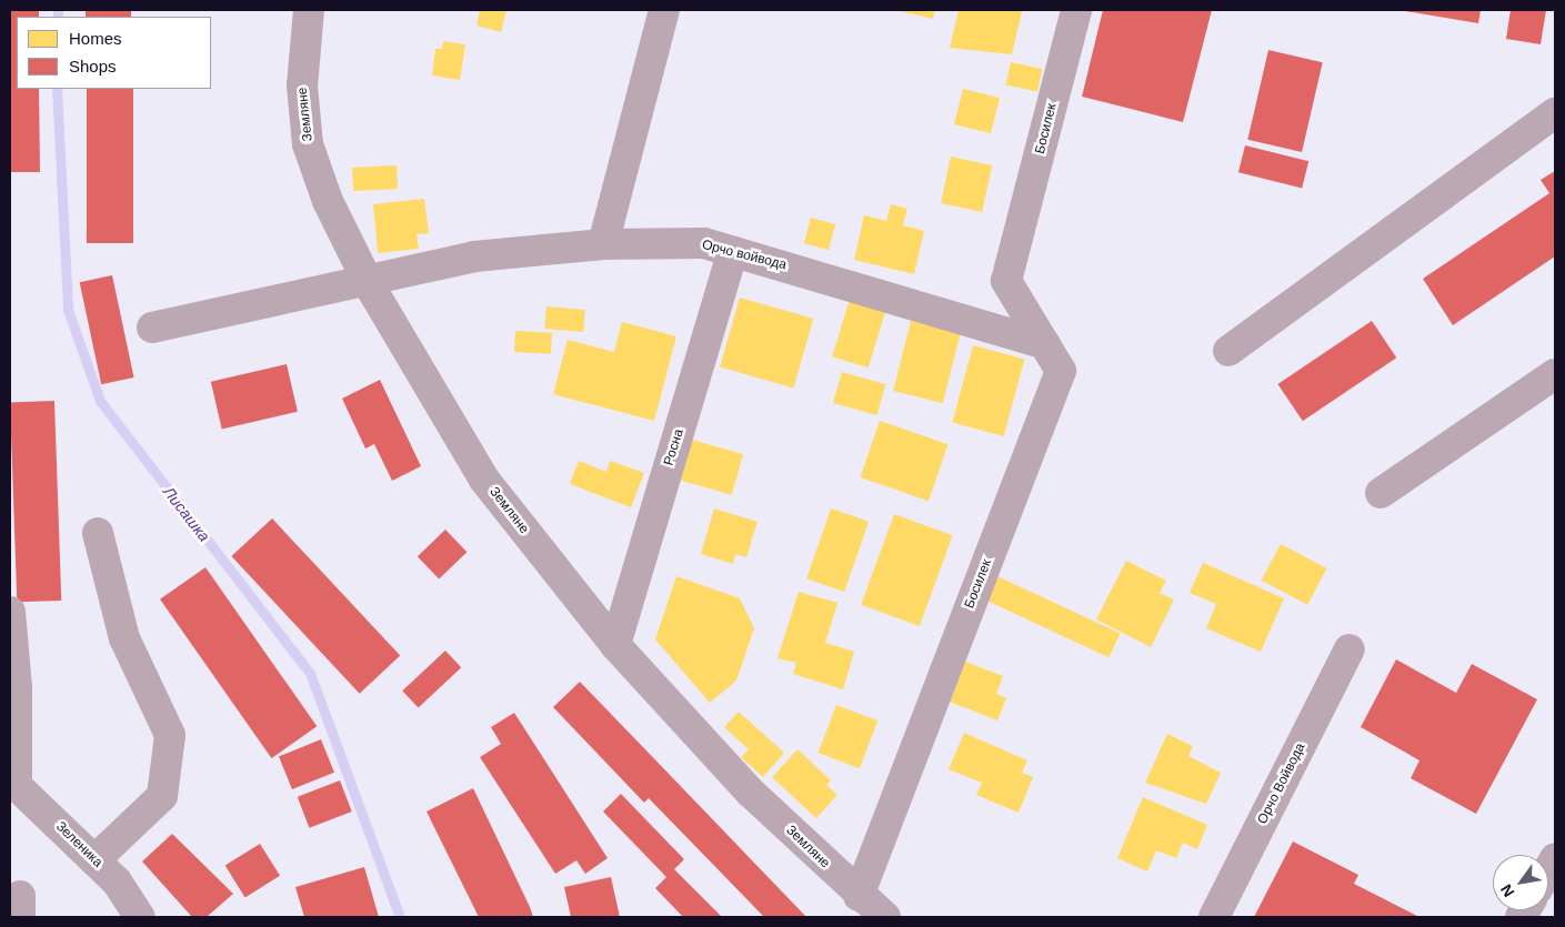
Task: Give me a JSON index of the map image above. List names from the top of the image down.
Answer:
{
  "streets": {
    "street": [
      "Земляне",
      "Босилек",
      "Орчо войвода",
      "Росна",
      "Орчо Войвода",
      "Зеленика"
    ]
  },
  "crossings": [
    ["Земляне", "Босилек"],
    ["Земляне", "Орчо войвода"],
    ["Земляне", "Росна"],
    ["Босилек", "Орчо войвода"],
    ["Орчо войвода", "Росна"]
  ],
  "water": ["Лисашка"],
  "legend": ["Homes", "Shops"],
  "north": "bottom left"
}
